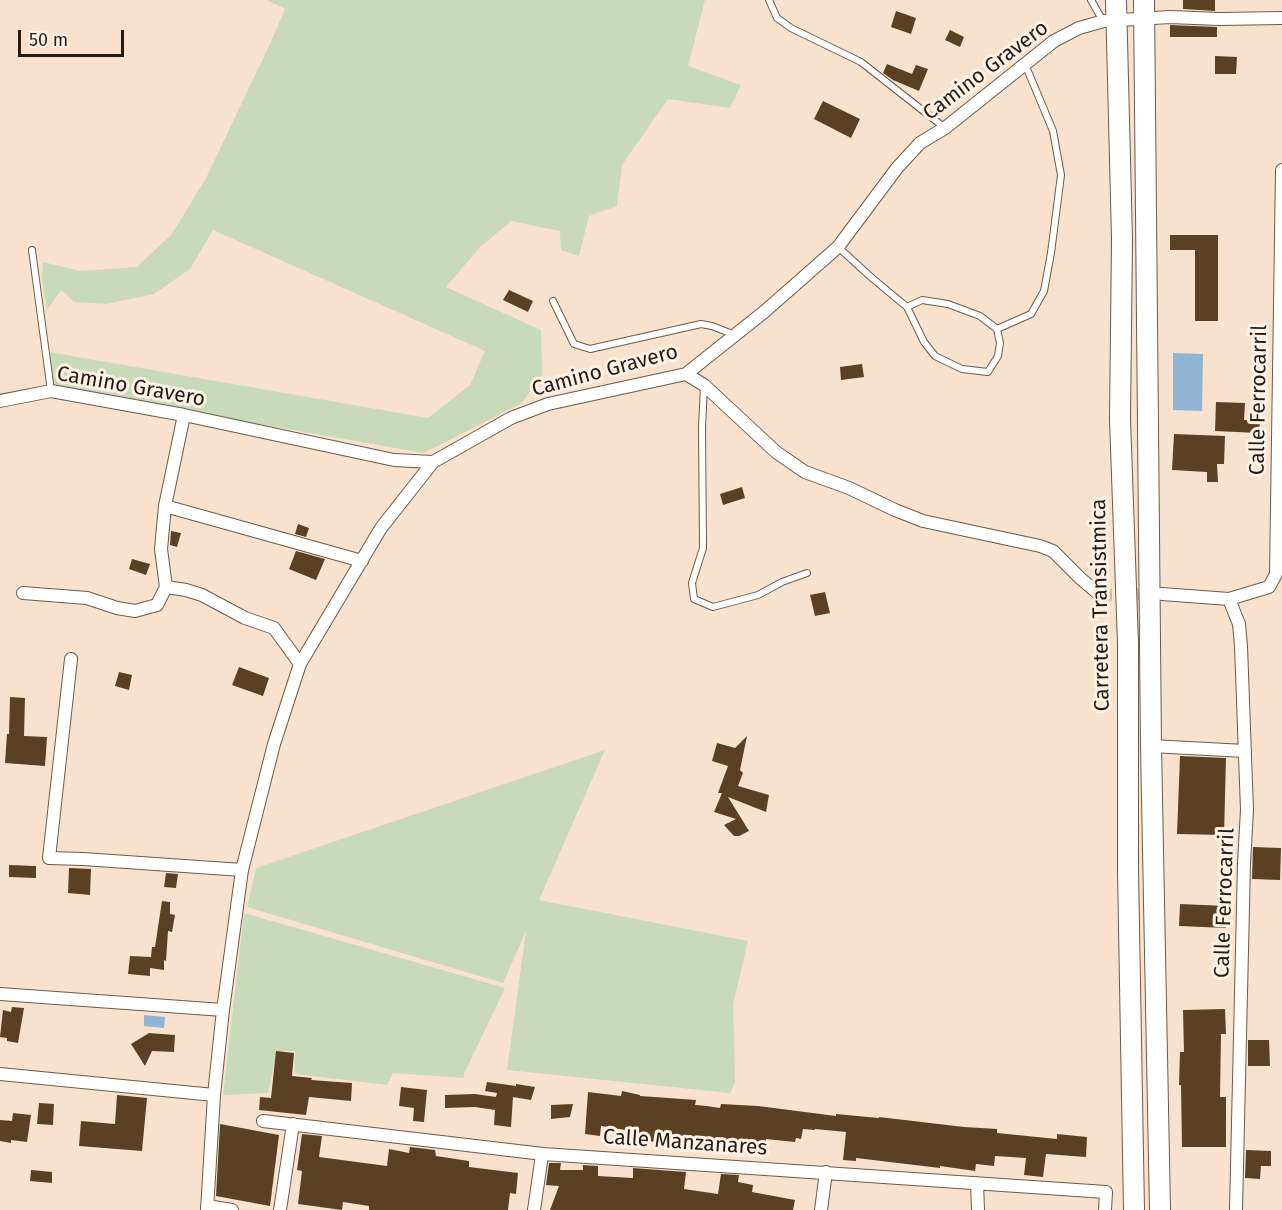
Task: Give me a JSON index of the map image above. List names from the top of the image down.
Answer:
{
  "streets": {
    "main road": ["Carretera Transistmica"],
    "street": ["Camino Gravero", "Calle Ferrocarril", "Calle Manzanares"]
  },
  "crossings": [
    ["Camino Gravero", "Carretera Transistmica"]
  ],
  "scale_bar": "50 m"
}
